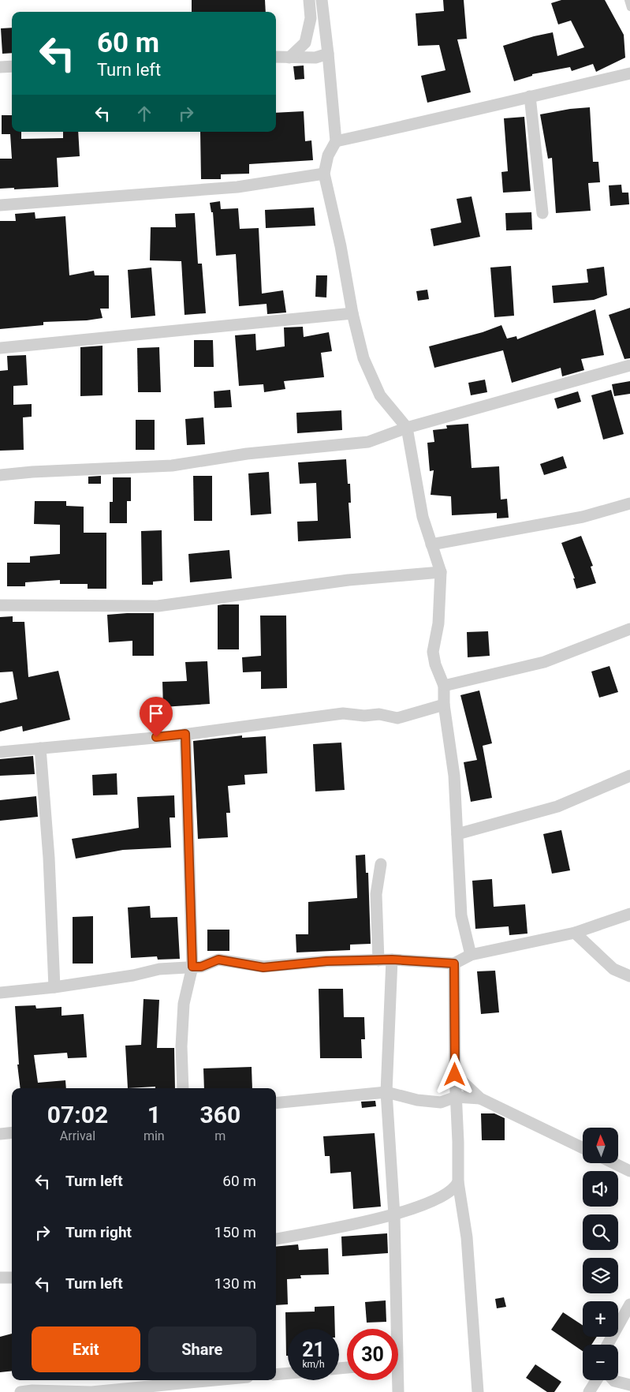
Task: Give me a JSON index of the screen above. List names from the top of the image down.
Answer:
{
  "north": "top",
  "page": {
    "turn": ["60 m", "Turn left"],
    "eta": [
      "07:02",
      "Arrival",
      "1",
      "min",
      "360",
      "m"
    ],
    "map_buttons": ["+", "−"],
    "list": [
      {
        "name": "Turn left",
        "value": "60 m"
      },
      {
        "name": "Turn right",
        "value": "150 m"
      },
      {
        "name": "Turn left",
        "value": "130 m"
      }
    ],
    "buttons": ["Exit", "Share"],
    "speed": "21 km/h",
    "limit": "30"
  }
}
